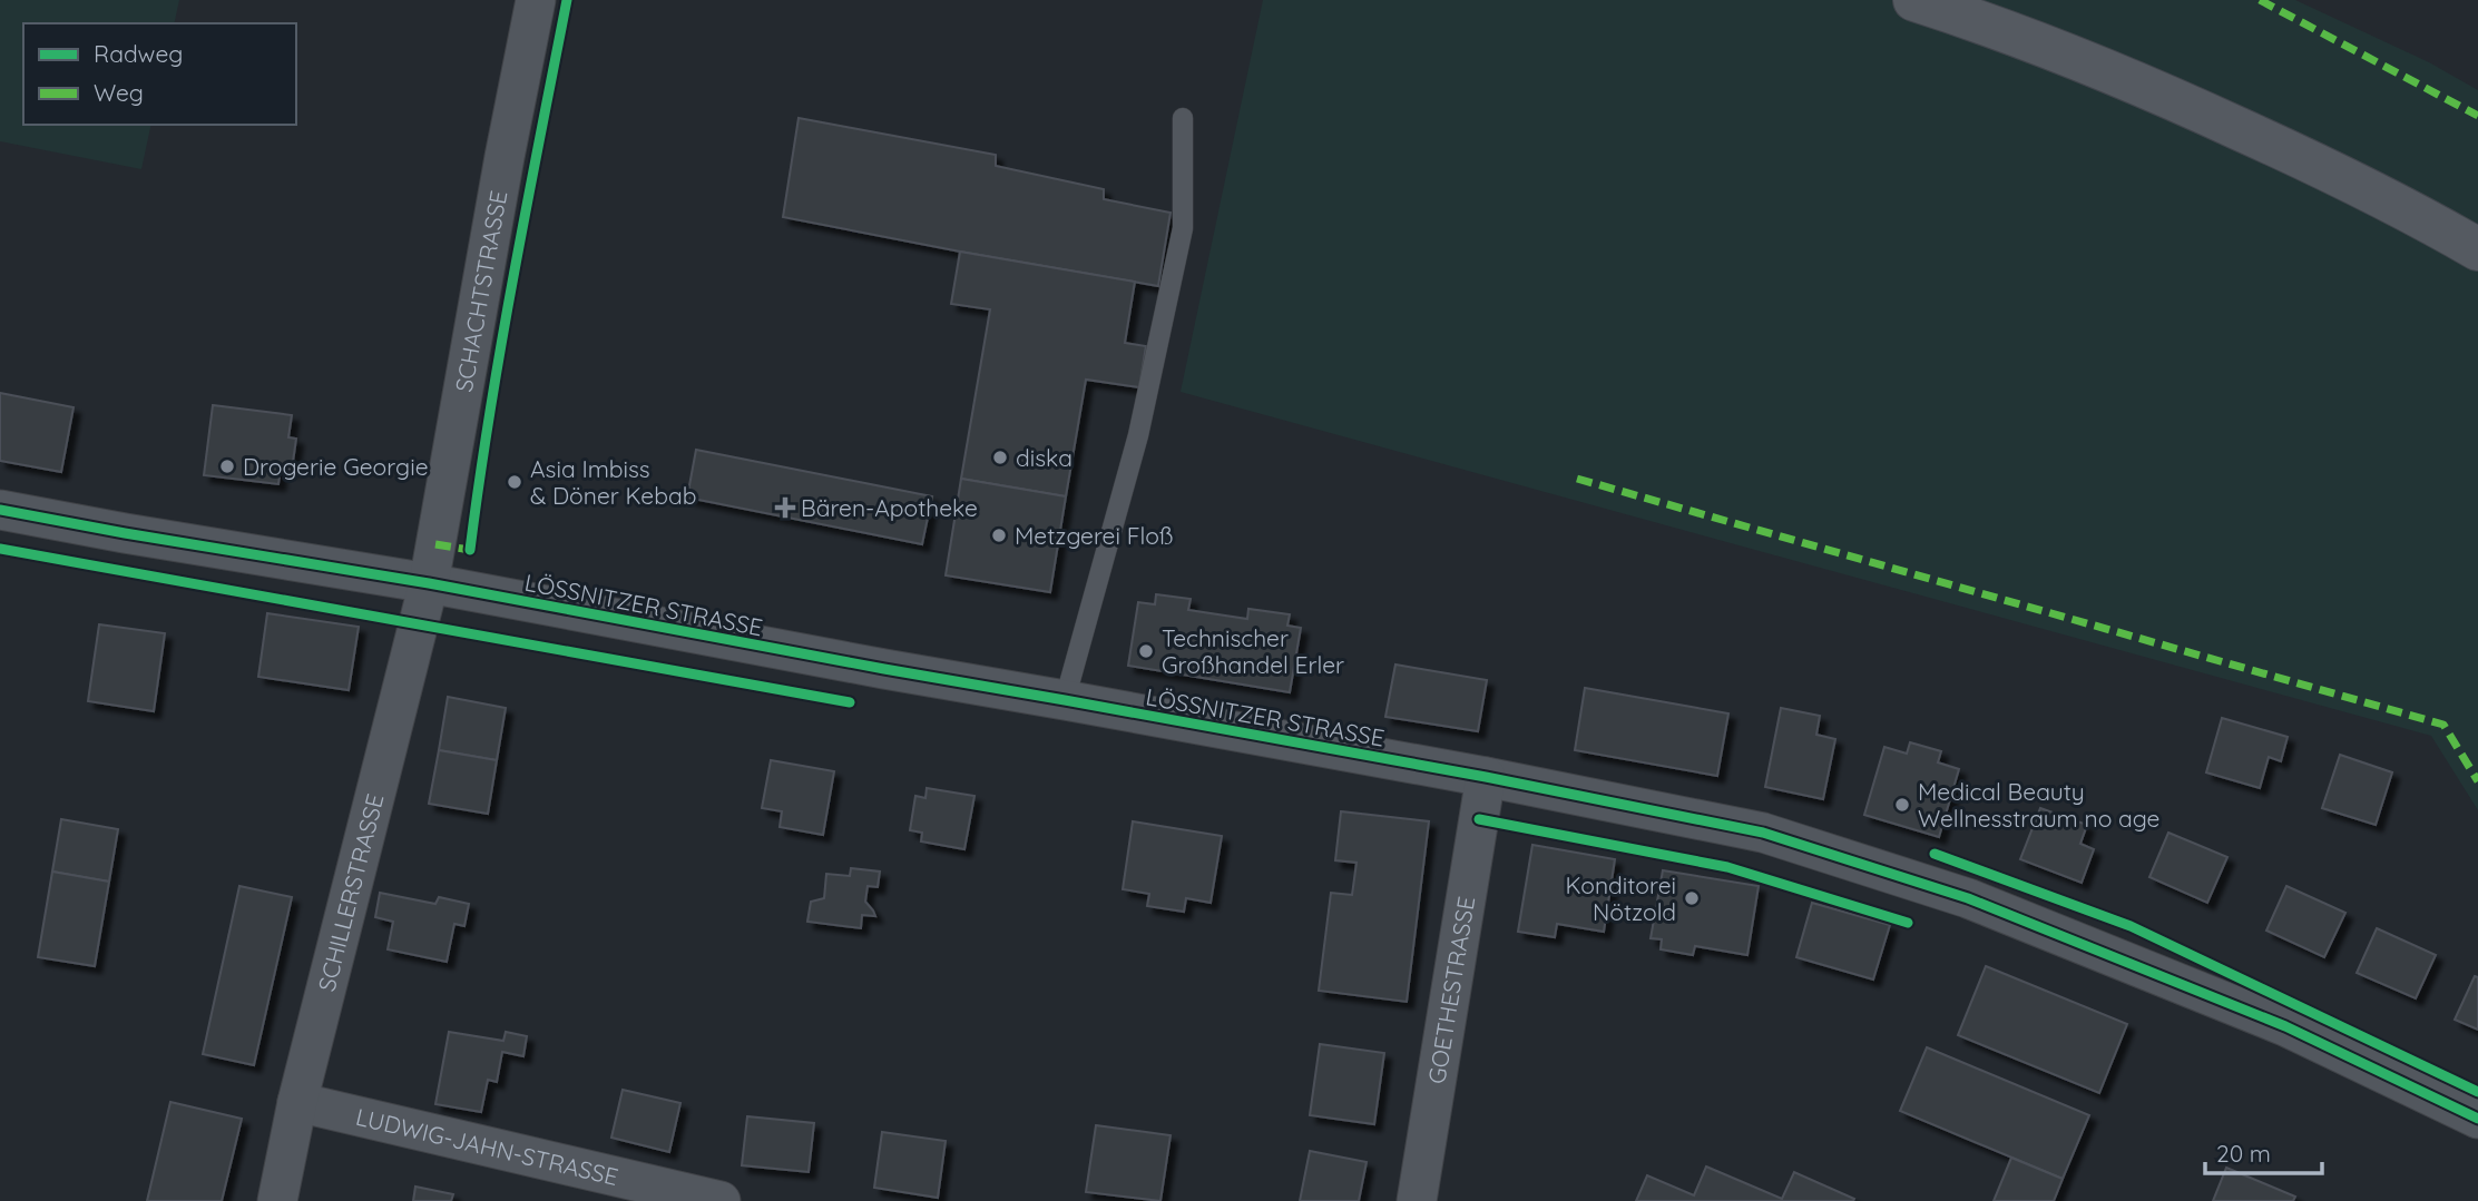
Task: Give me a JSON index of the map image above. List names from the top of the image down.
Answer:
{
  "streets": {
    "street": [
      "SCHACHTSTRASSE",
      "LÖSSNITZER STRASSE",
      "SCHILLERSTRASSE",
      "GOETHESTRASSE",
      "LUDWIG-JAHN-STRASSE"
    ]
  },
  "crossings": [
    ["SCHACHTSTRASSE", "LÖSSNITZER STRASSE"],
    ["SCHACHTSTRASSE", "SCHILLERSTRASSE"],
    ["LÖSSNITZER STRASSE", "SCHILLERSTRASSE"],
    ["LÖSSNITZER STRASSE", "GOETHESTRASSE"],
    ["SCHILLERSTRASSE", "LUDWIG-JAHN-STRASSE"]
  ],
  "places": {
    "other": [
      "diska",
      "Drogerie Georgie",
      "Asia Imbiss & Döner Kebab",
      "Metzgerei Floß",
      "Technischer Großhandel Erler",
      "Medical Beauty Wellnesstraum no age",
      "Konditorei Nötzold"
    ],
    "health": ["Bären-Apotheke"]
  },
  "legend": ["Radweg", "Weg"],
  "scale_bar": "20 m"
}
